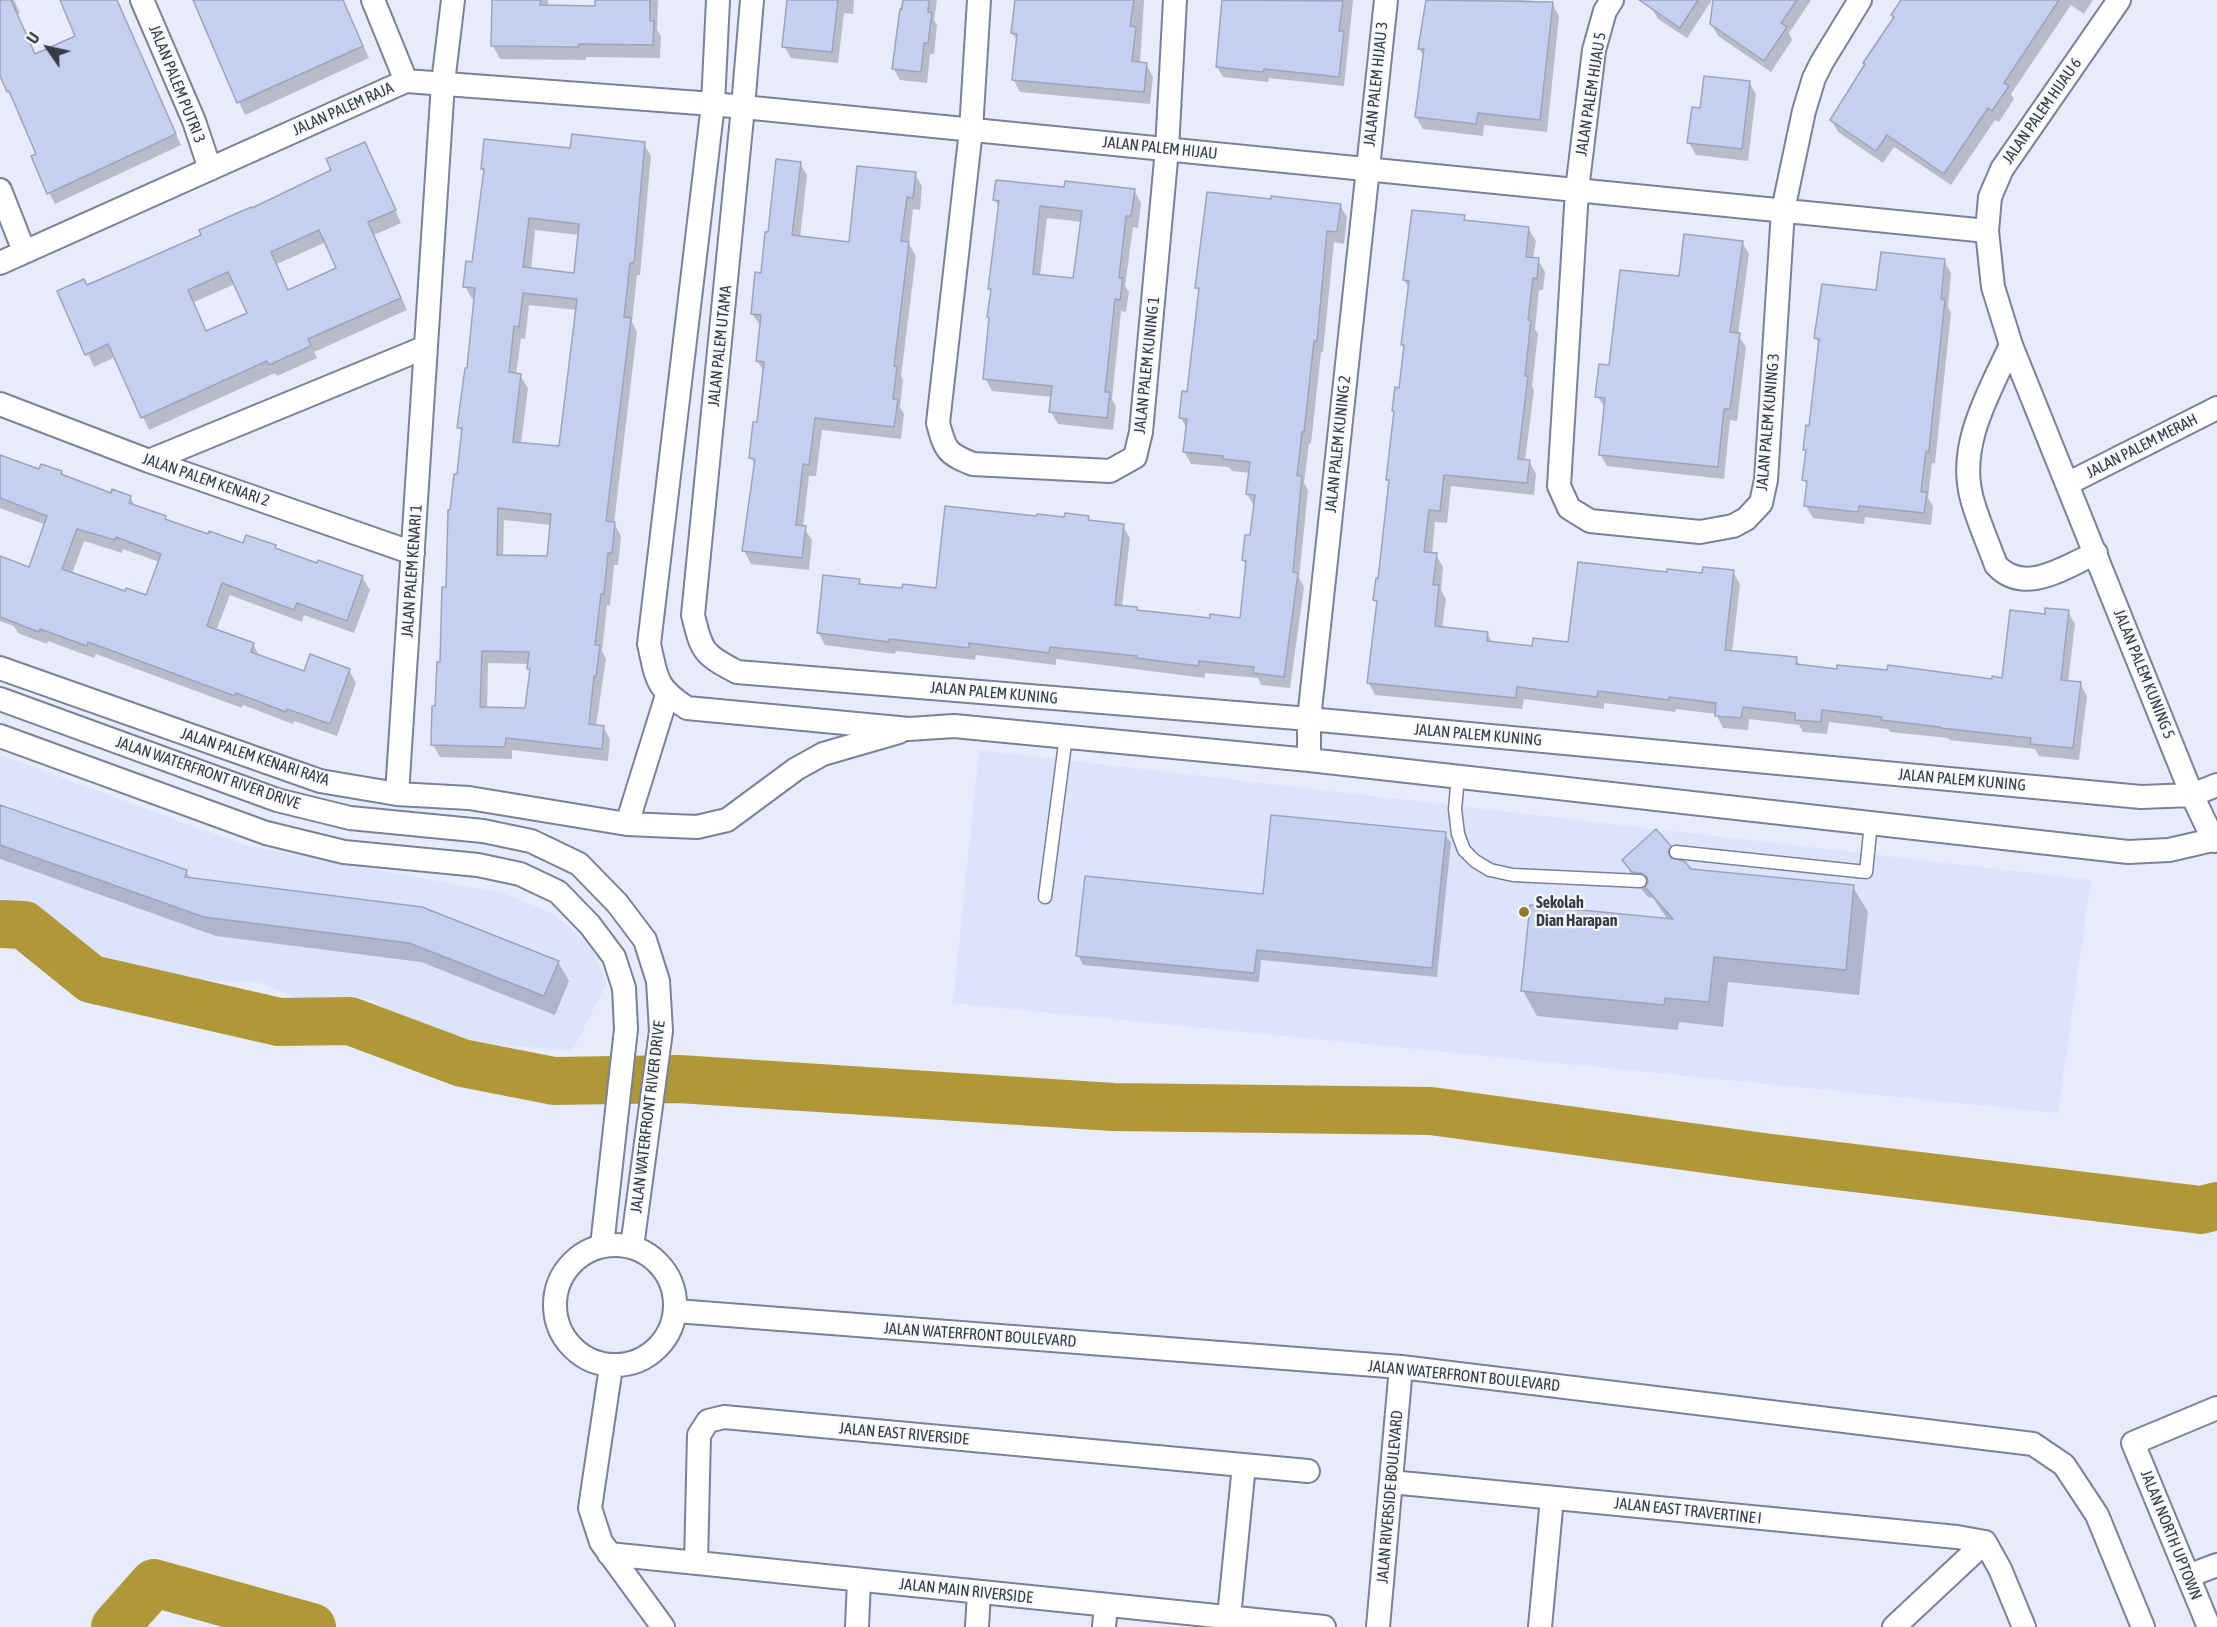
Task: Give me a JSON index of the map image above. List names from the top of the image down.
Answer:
{
  "streets": {
    "street": [
      "JALAN PALEM PUTRI 3",
      "JALAN PALEM HIJAU 3",
      "JALAN PALEM HIJAU 5",
      "JALAN PALEM RAJA",
      "JALAN PALEM HIJAU 6",
      "JALAN PALEM HIJAU",
      "JALAN PALEM UTAMA",
      "JALAN PALEM KUNING 1",
      "JALAN PALEM KUNING 3",
      "JALAN PALEM KUNING 2",
      "JALAN PALEM MERAH",
      "JALAN PALEM KENARI 2",
      "JALAN PALEM KENARI 1",
      "JALAN PALEM KUNING 5",
      "JALAN PALEM KUNING",
      "JALAN PALEM KENARI RAYA",
      "JALAN WATERFRONT RIVER DRIVE",
      "JALAN WATERFRONT BOULEVARD",
      "JALAN EAST RIVERSIDE",
      "JALAN RIVERSIDE BOULEVARD",
      "JALAN EAST TRAVERTINE I",
      "JALAN NORTH UPTOWN",
      "JALAN MAIN RIVERSIDE"
    ]
  },
  "crossings": [
    ["JALAN PALEM PUTRI 3", "JALAN PALEM RAJA"],
    ["JALAN PALEM HIJAU 3", "JALAN PALEM HIJAU"],
    ["JALAN PALEM HIJAU 3", "JALAN PALEM KUNING 2"],
    ["JALAN PALEM HIJAU 5", "JALAN PALEM HIJAU"],
    ["JALAN PALEM HIJAU 5", "JALAN PALEM KUNING 3"],
    ["JALAN PALEM RAJA", "JALAN PALEM HIJAU"],
    ["JALAN PALEM RAJA", "JALAN PALEM UTAMA"],
    ["JALAN PALEM RAJA", "JALAN PALEM KENARI 1"],
    ["JALAN PALEM HIJAU 6", "JALAN PALEM HIJAU"],
    ["JALAN PALEM HIJAU 6", "JALAN PALEM KUNING 5"],
    ["JALAN PALEM HIJAU", "JALAN PALEM UTAMA"],
    ["JALAN PALEM HIJAU", "JALAN PALEM KUNING 1"],
    ["JALAN PALEM HIJAU", "JALAN PALEM KUNING 3"],
    ["JALAN PALEM HIJAU", "JALAN PALEM KUNING 2"],
    ["JALAN PALEM HIJAU", "JALAN PALEM KUNING 5"],
    ["JALAN PALEM UTAMA", "JALAN PALEM KUNING"],
    ["JALAN PALEM KUNING 2", "JALAN PALEM KUNING"],
    ["JALAN PALEM MERAH", "JALAN PALEM KUNING 5"],
    ["JALAN PALEM KENARI 2", "JALAN PALEM KENARI 1"],
    ["JALAN PALEM KENARI 1", "JALAN PALEM KENARI RAYA"],
    ["JALAN PALEM KUNING 5", "JALAN PALEM KUNING"],
    ["JALAN WATERFRONT RIVER DRIVE", "JALAN WATERFRONT BOULEVARD"],
    ["JALAN WATERFRONT BOULEVARD", "JALAN RIVERSIDE BOULEVARD"],
    ["JALAN EAST RIVERSIDE", "JALAN MAIN RIVERSIDE"],
    ["JALAN RIVERSIDE BOULEVARD", "JALAN EAST TRAVERTINE I"]
  ],
  "places": ["Sekolah Dian Harapan"],
  "north": "top left"
}
